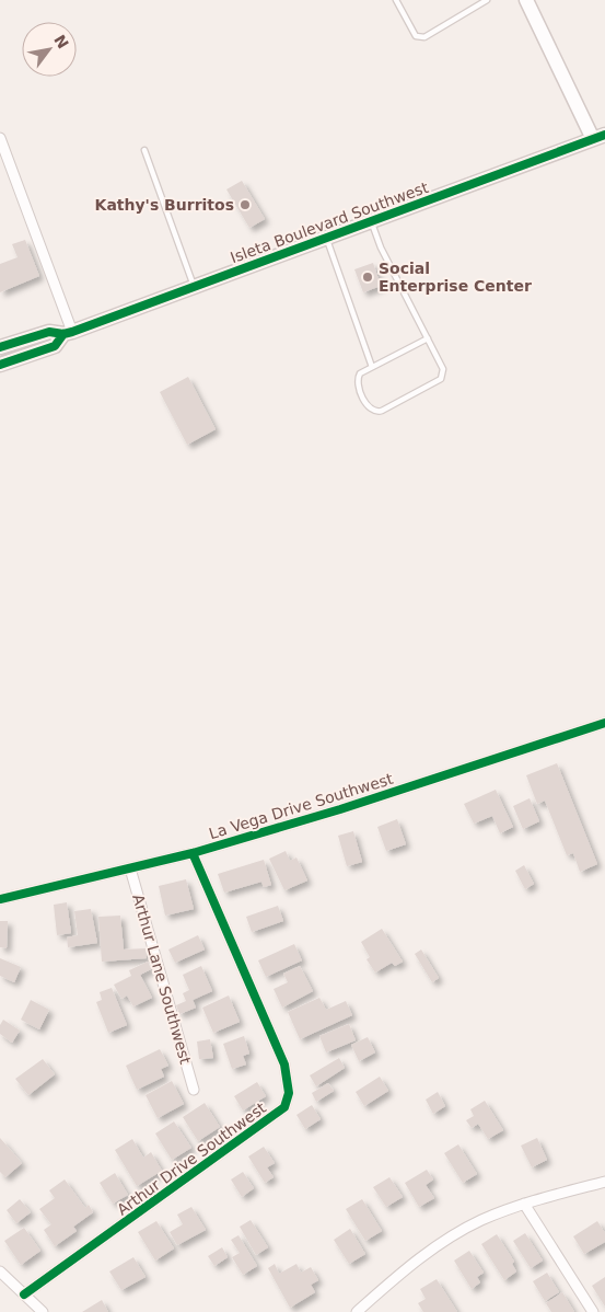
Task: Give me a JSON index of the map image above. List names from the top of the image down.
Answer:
{
  "streets": {
    "main road": ["Isleta Boulevard Southwest"],
    "street": ["La Vega Drive Southwest", "Arthur Lane Southwest", "Arthur Drive Southwest"]
  },
  "crossings": [
    ["La Vega Drive Southwest", "Arthur Lane Southwest"],
    ["La Vega Drive Southwest", "Arthur Drive Southwest"]
  ],
  "places": ["Kathy's Burritos", "Social Enterprise Center"],
  "north": "top right"
}
